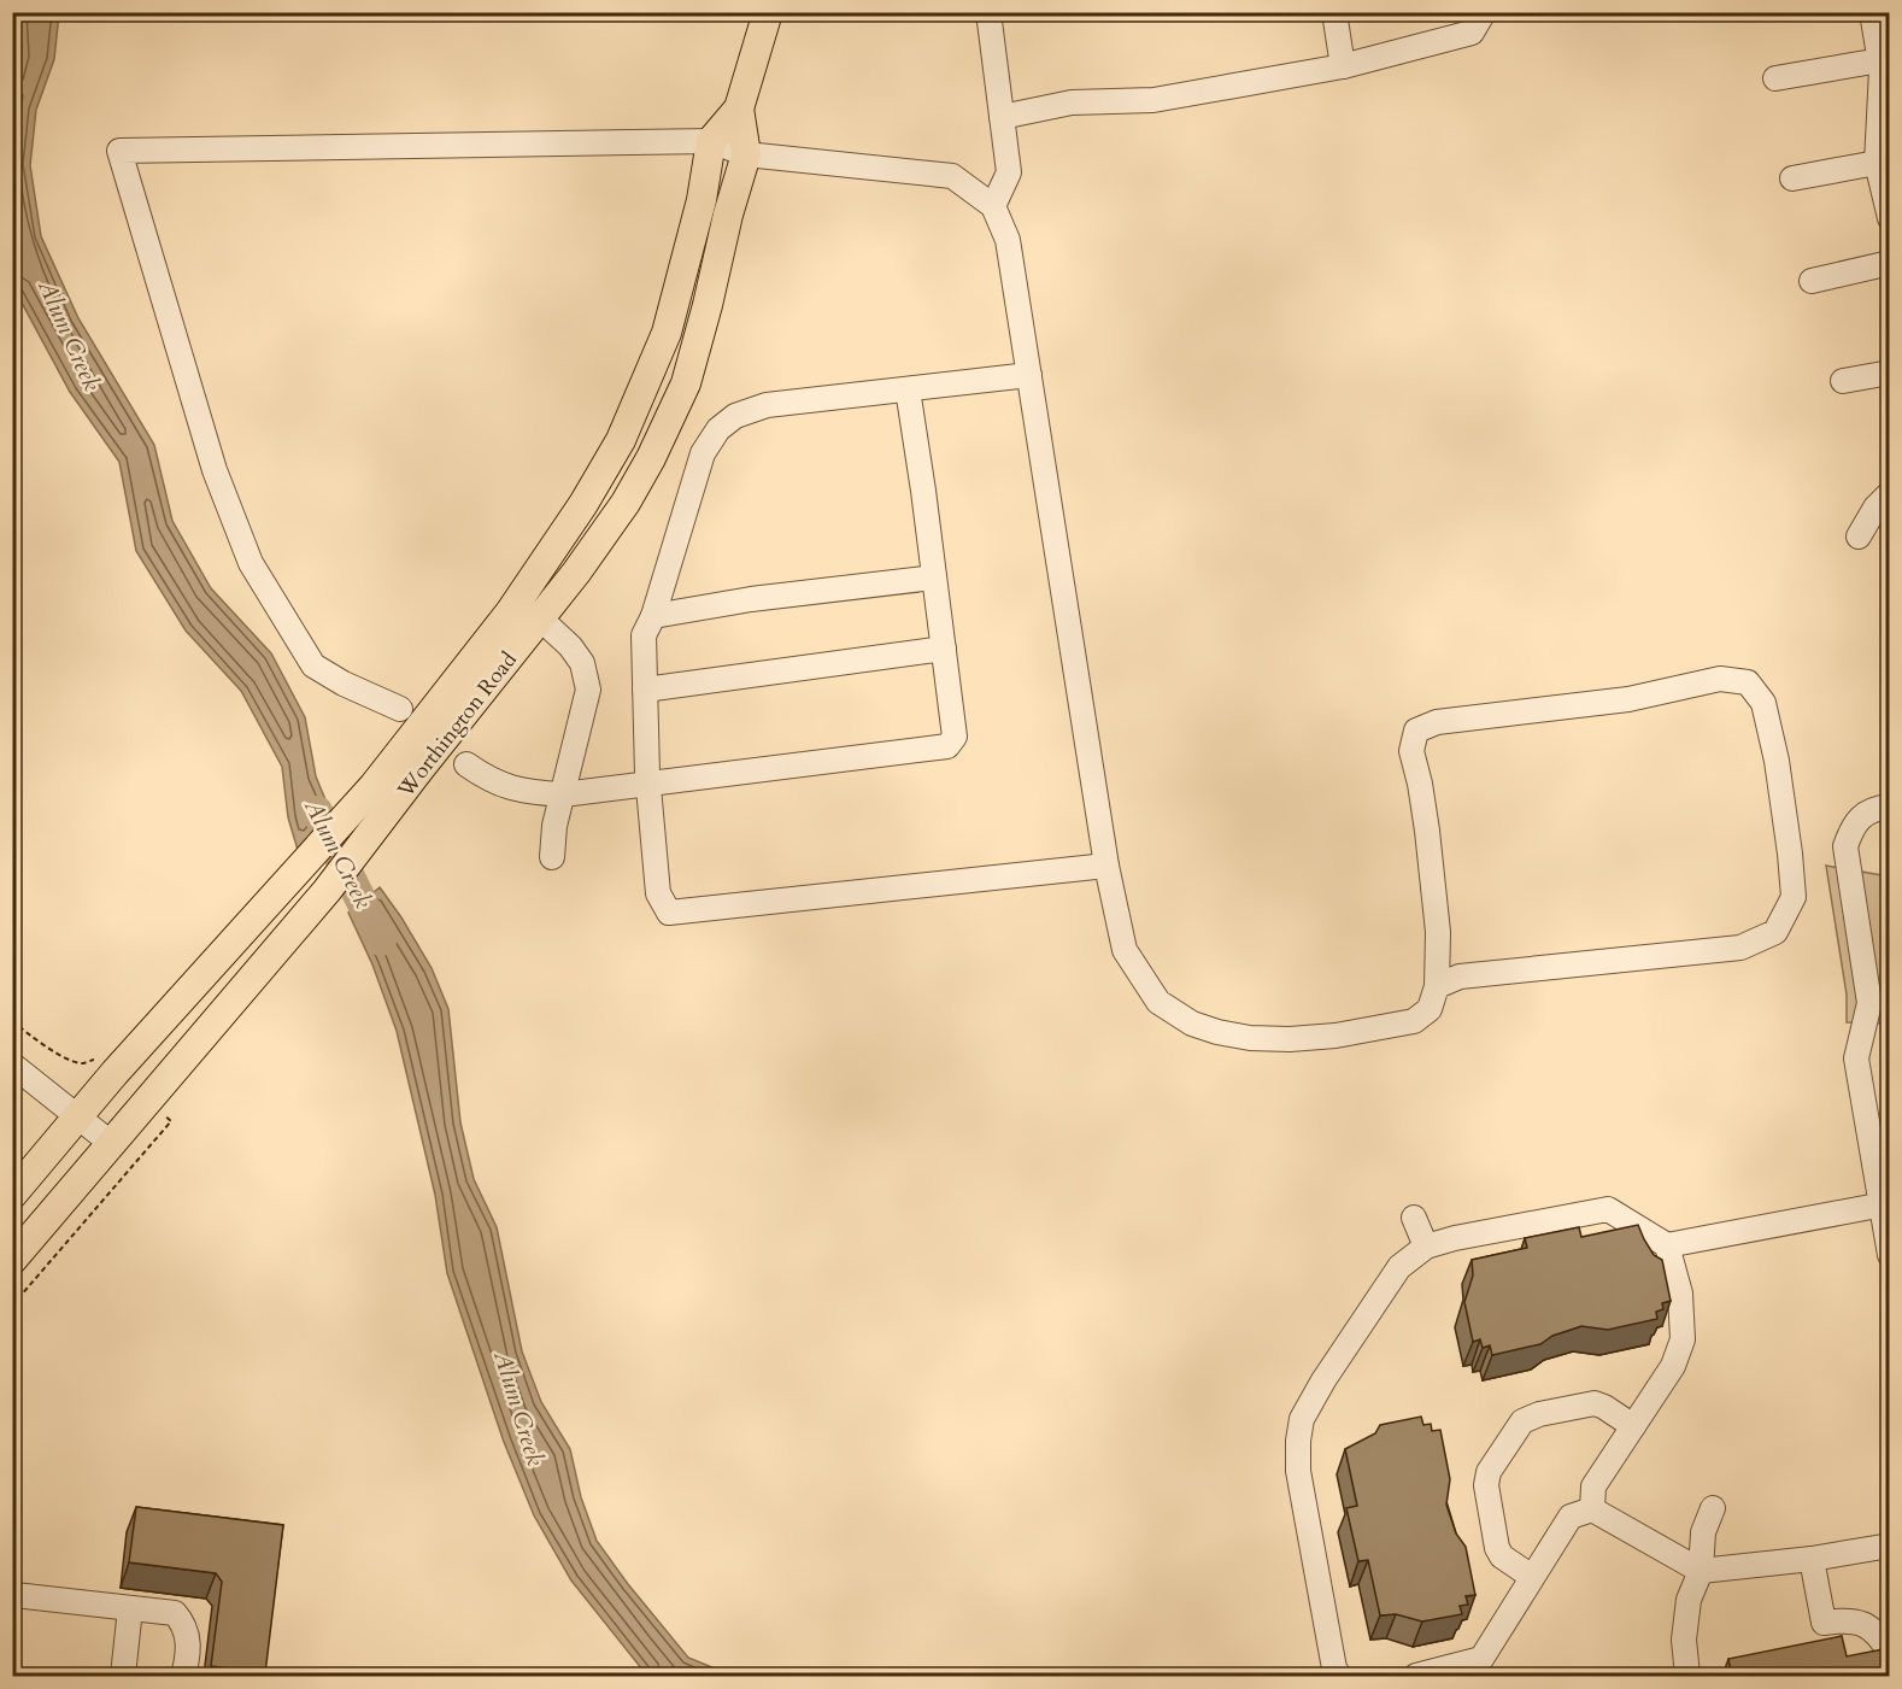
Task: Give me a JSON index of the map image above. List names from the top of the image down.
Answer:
{
  "streets": {
    "main road": ["Worthington Road"]
  },
  "water": ["Alum Creek"]
}
